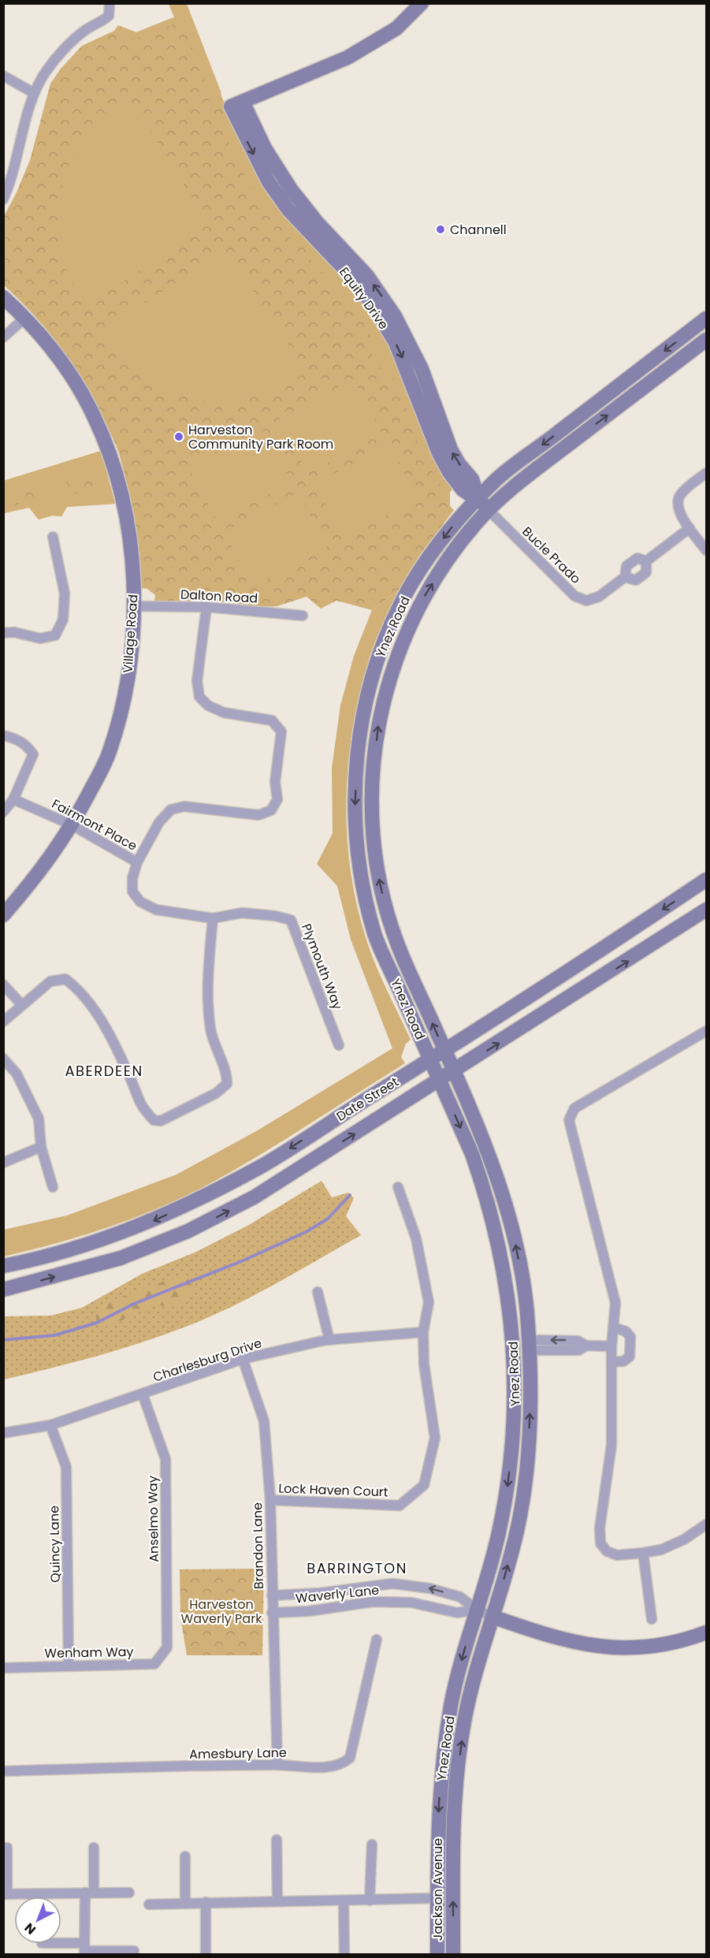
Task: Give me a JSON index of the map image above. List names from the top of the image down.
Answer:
{
  "streets": {
    "main road": [
      "Equity Drive",
      "Ynez Road",
      "Village Road",
      "Date Street",
      "Jackson Avenue"
    ],
    "street": [
      "Bucle Prado",
      "Dalton Road",
      "Fairmont Place",
      "Plymouth Way",
      "Charlesburg Drive",
      "Lock Haven Court",
      "Anselmo Way",
      "Quincy Lane",
      "Brandon Lane",
      "Waverly Lane",
      "Wenham Way",
      "Amesbury Lane"
    ]
  },
  "crossings": [
    ["Equity Drive", "Bucle Prado"],
    ["Equity Drive", "Ynez Road"],
    ["Bucle Prado", "Ynez Road"],
    ["Dalton Road", "Village Road"],
    ["Ynez Road", "Date Street"],
    ["Ynez Road", "Waverly Lane"],
    ["Ynez Road", "Jackson Avenue"],
    ["Village Road", "Fairmont Place"],
    ["Fairmont Place", "Plymouth Way"],
    ["Charlesburg Drive", "Lock Haven Court"],
    ["Charlesburg Drive", "Anselmo Way"],
    ["Charlesburg Drive", "Quincy Lane"],
    ["Charlesburg Drive", "Brandon Lane"],
    ["Lock Haven Court", "Brandon Lane"],
    ["Anselmo Way", "Wenham Way"],
    ["Quincy Lane", "Wenham Way"],
    ["Brandon Lane", "Waverly Lane"],
    ["Brandon Lane", "Amesbury Lane"]
  ],
  "districts": ["ABERDEEN", "BARRINGTON"],
  "parks": ["Harveston Waverly Park"],
  "places": ["Channell", "Harveston Community Park Room"],
  "north": "bottom left"
}
